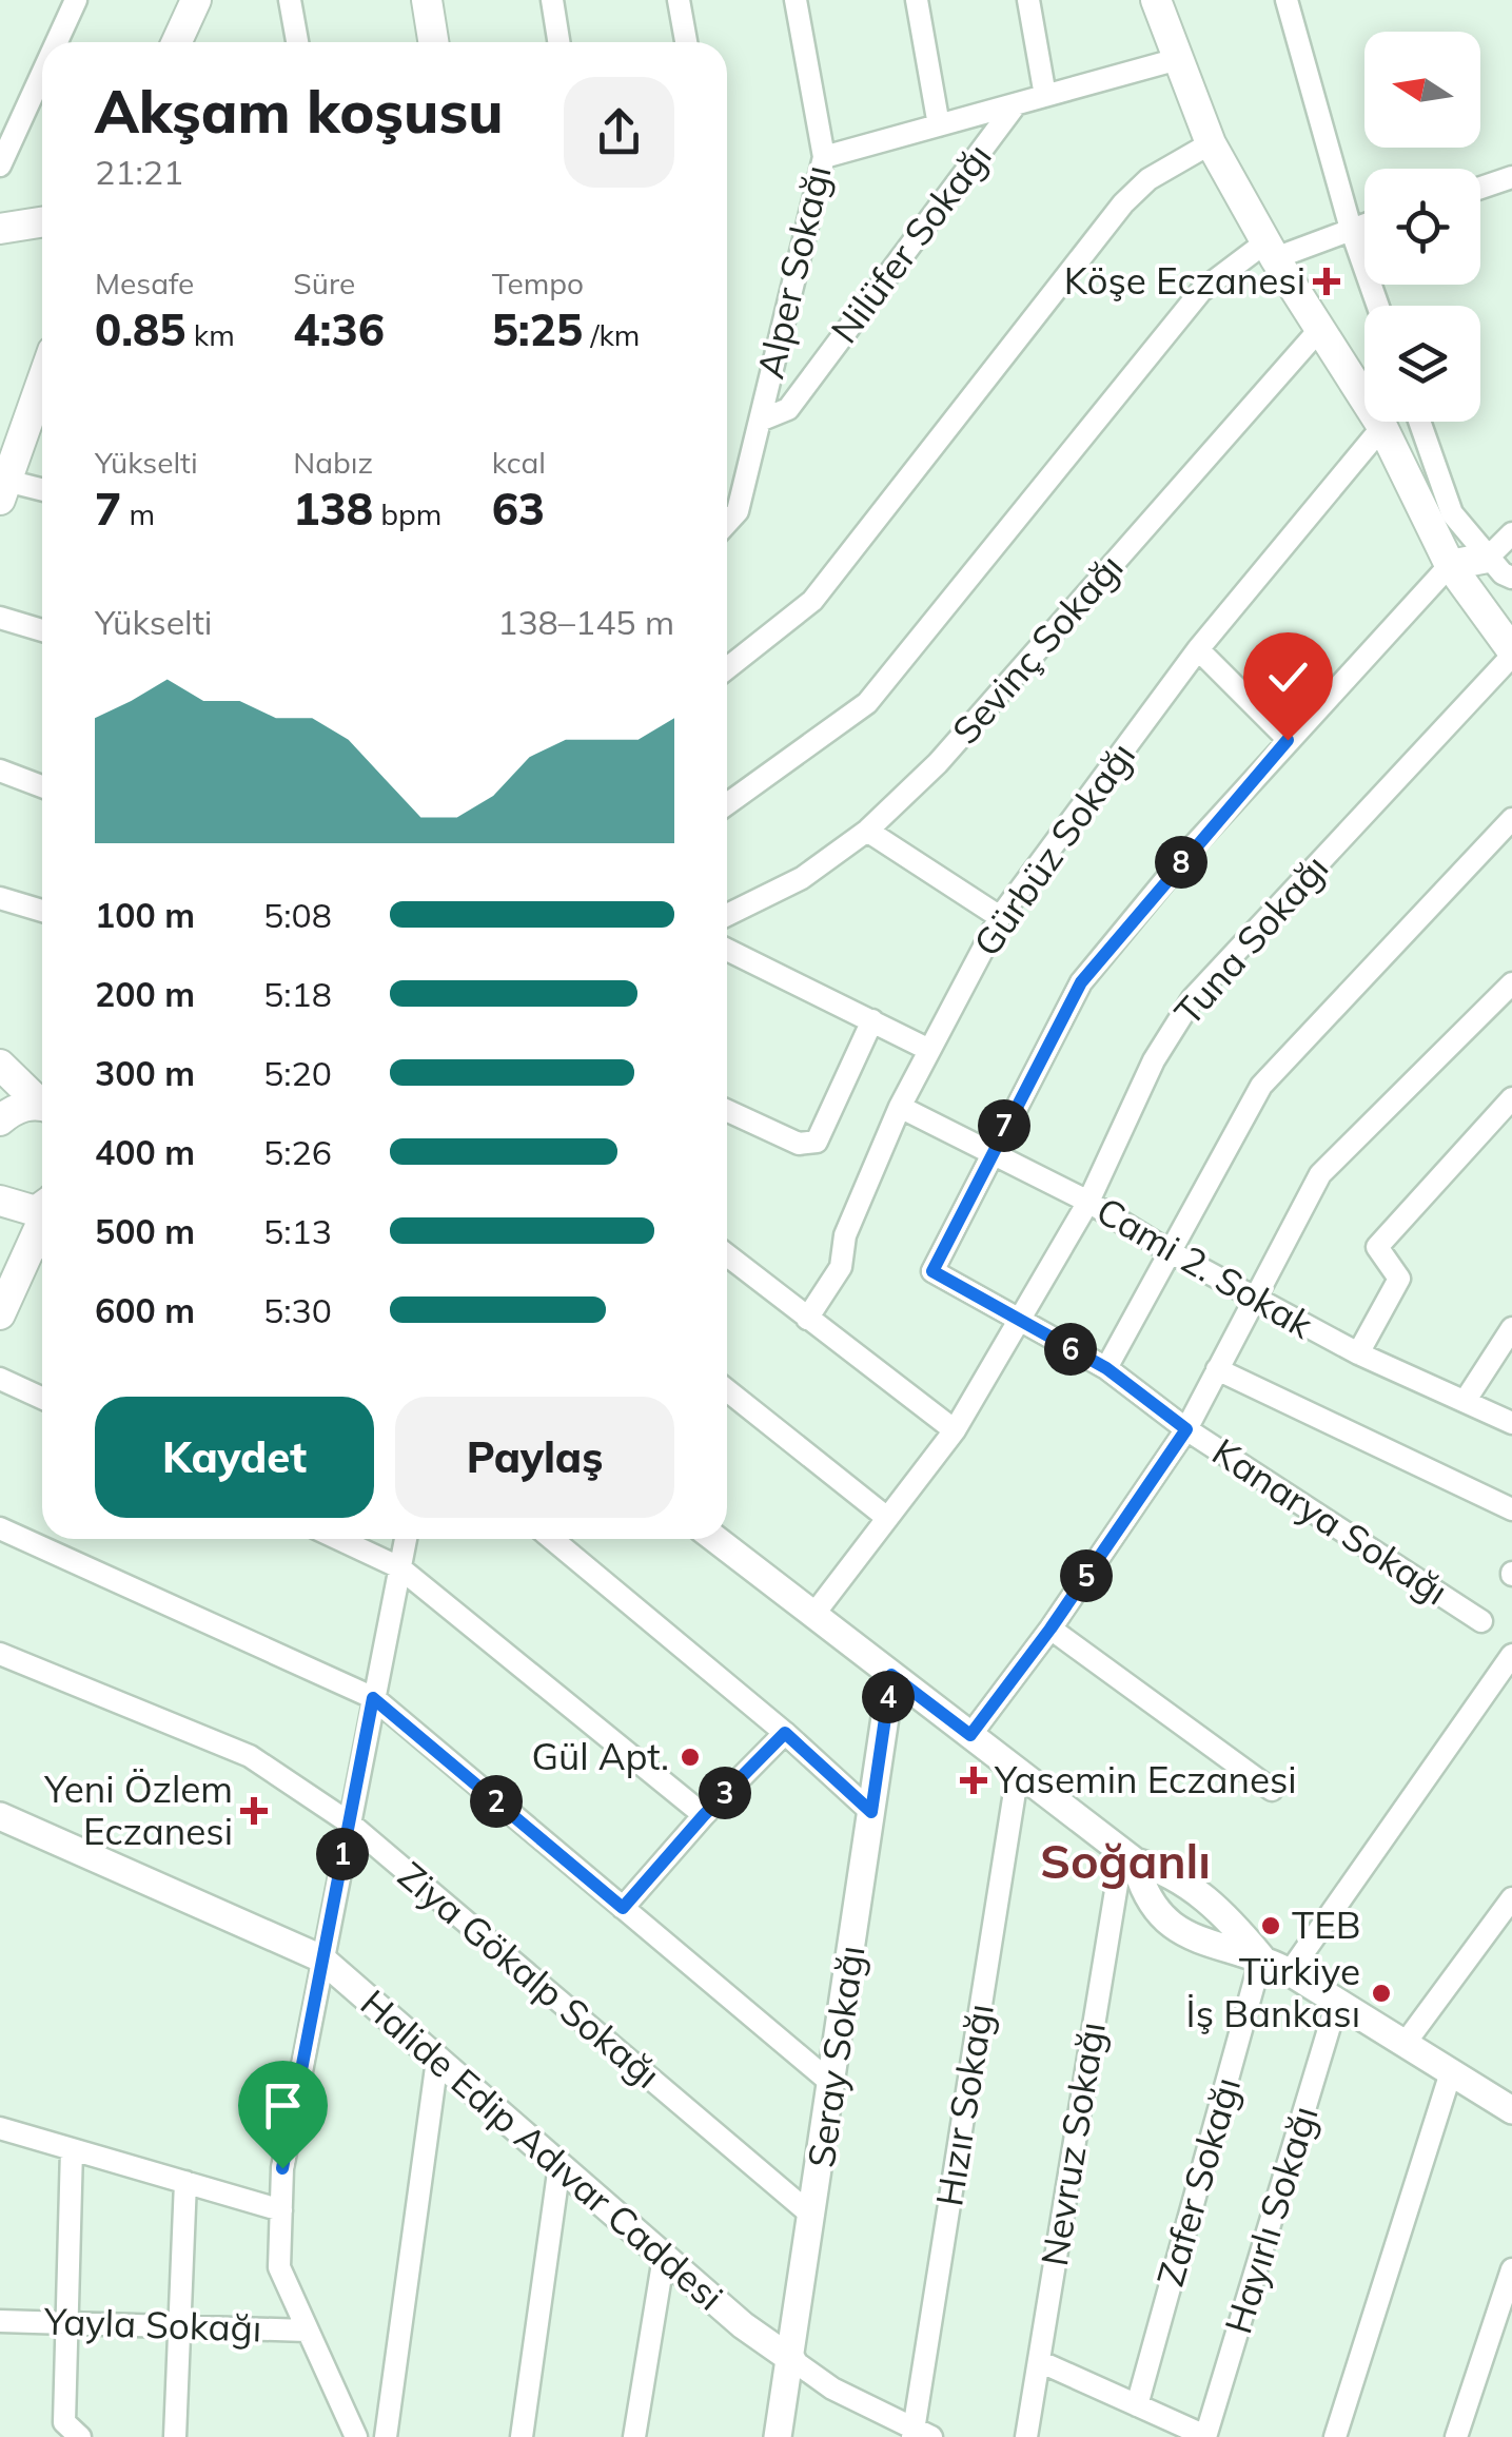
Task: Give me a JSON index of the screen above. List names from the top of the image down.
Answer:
{
  "streets": {
    "street": [
      "Nilüfer Sokağı",
      "Alper Sokağı",
      "Sevinç Sokağı",
      "Gürbüz Sokağı",
      "Tuna Sokağı",
      "Cami 2. Sokak",
      "Kanarya Sokağı",
      "Ziya Gökalp Sokağı",
      "Seray Sokağı",
      "Hızır Sokağı",
      "Nevruz Sokağı",
      "Halide Edip Adıvar Caddesi",
      "Zafer Sokağı",
      "Hayırlı Sokağı",
      "Yayla Sokağı"
    ]
  },
  "crossings": [
    ["Nilüfer Sokağı", "Alper Sokağı"],
    ["Gürbüz Sokağı", "Cami 2. Sokak"],
    ["Tuna Sokağı", "Cami 2. Sokak"],
    ["Tuna Sokağı", "Kanarya Sokağı"],
    ["Cami 2. Sokak", "Kanarya Sokağı"],
    ["Ziya Gökalp Sokağı", "Seray Sokağı"],
    ["Seray Sokağı", "Halide Edip Adıvar Caddesi"]
  ],
  "districts": ["Soğanlı"],
  "places": {
    "health": ["Köşe Eczanesi", "Yasemin Eczanesi", "Yeni Özlem Eczanesi"],
    "other": ["Gül Apt.", "TEB", "Türkiye İş Bankası"]
  },
  "north": "left",
  "page": {
    "heading": ["Akşam koşusu", "21:21"],
    "stats": [
      ["Mesafe", "0.85 km"],
      ["Süre", "4:36"],
      ["Tempo", "5:25 /km"],
      ["Yükselti", "7 m"],
      ["Nabız", "138 bpm"],
      ["kcal", "63"]
    ],
    "chart": ["Yükselti", "138–145 m"],
    "pins": [
      "8",
      "7",
      "6",
      "5",
      "4",
      "3",
      "2",
      "1"
    ],
    "list": [
      {
        "name": "100 m",
        "note": "5:08"
      },
      {
        "name": "200 m",
        "note": "5:18"
      },
      {
        "name": "300 m",
        "note": "5:20"
      },
      {
        "name": "400 m",
        "note": "5:26"
      },
      {
        "name": "500 m",
        "note": "5:13"
      },
      {
        "name": "600 m",
        "note": "5:30"
      }
    ],
    "buttons": ["Kaydet", "Paylaş"]
  }
}
